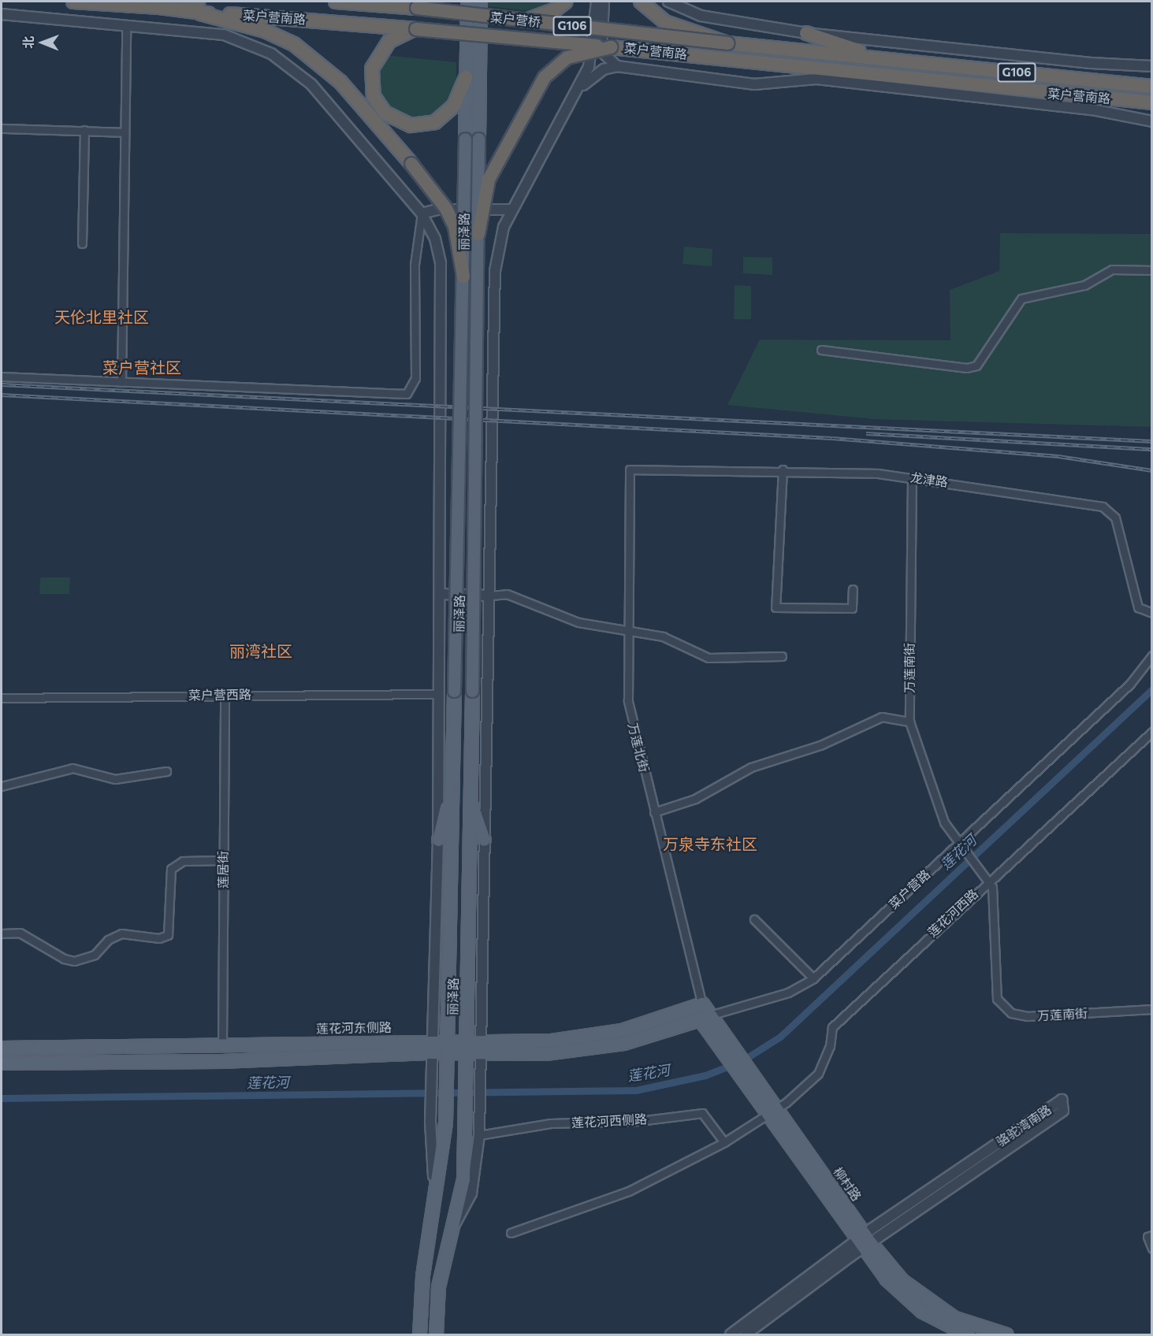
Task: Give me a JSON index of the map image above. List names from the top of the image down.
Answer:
{
  "streets": {
    "highway": ["菜户营南路", "菜户营桥", "G106"],
    "main road": ["丽泽路", "莲花河东侧路", "柳村路"],
    "street": [
      "龙津路",
      "万莲南街",
      "菜户营西路",
      "万莲北街",
      "莲居街",
      "菜户营路",
      "莲花河西路",
      "莲花河西侧路",
      "骆驼湾南路"
    ]
  },
  "crossings": [
    ["菜户营南路", "菜户营桥"],
    ["菜户营桥", "G106"],
    ["丽泽路", "菜户营西路"],
    ["丽泽路", "莲花河东侧路"],
    ["丽泽路", "莲花河西侧路"],
    ["龙津路", "万莲南街"],
    ["龙津路", "万莲北街"],
    ["万莲南街", "菜户营路"],
    ["万莲南街", "莲花河西路"],
    ["菜户营西路", "莲居街"],
    ["万莲北街", "莲花河东侧路"],
    ["万莲北街", "柳村路"],
    ["莲居街", "莲花河东侧路"],
    ["菜户营路", "莲花河东侧路"],
    ["菜户营路", "柳村路"],
    ["莲花河西路", "莲花河西侧路"],
    ["莲花河西路", "柳村路"],
    ["莲花河东侧路", "柳村路"],
    ["骆驼湾南路", "柳村路"]
  ],
  "districts": [
    "天伦北里社区",
    "菜户营社区",
    "丽湾社区",
    "万泉寺东社区"
  ],
  "water": ["莲花河"],
  "north": "left"
}
